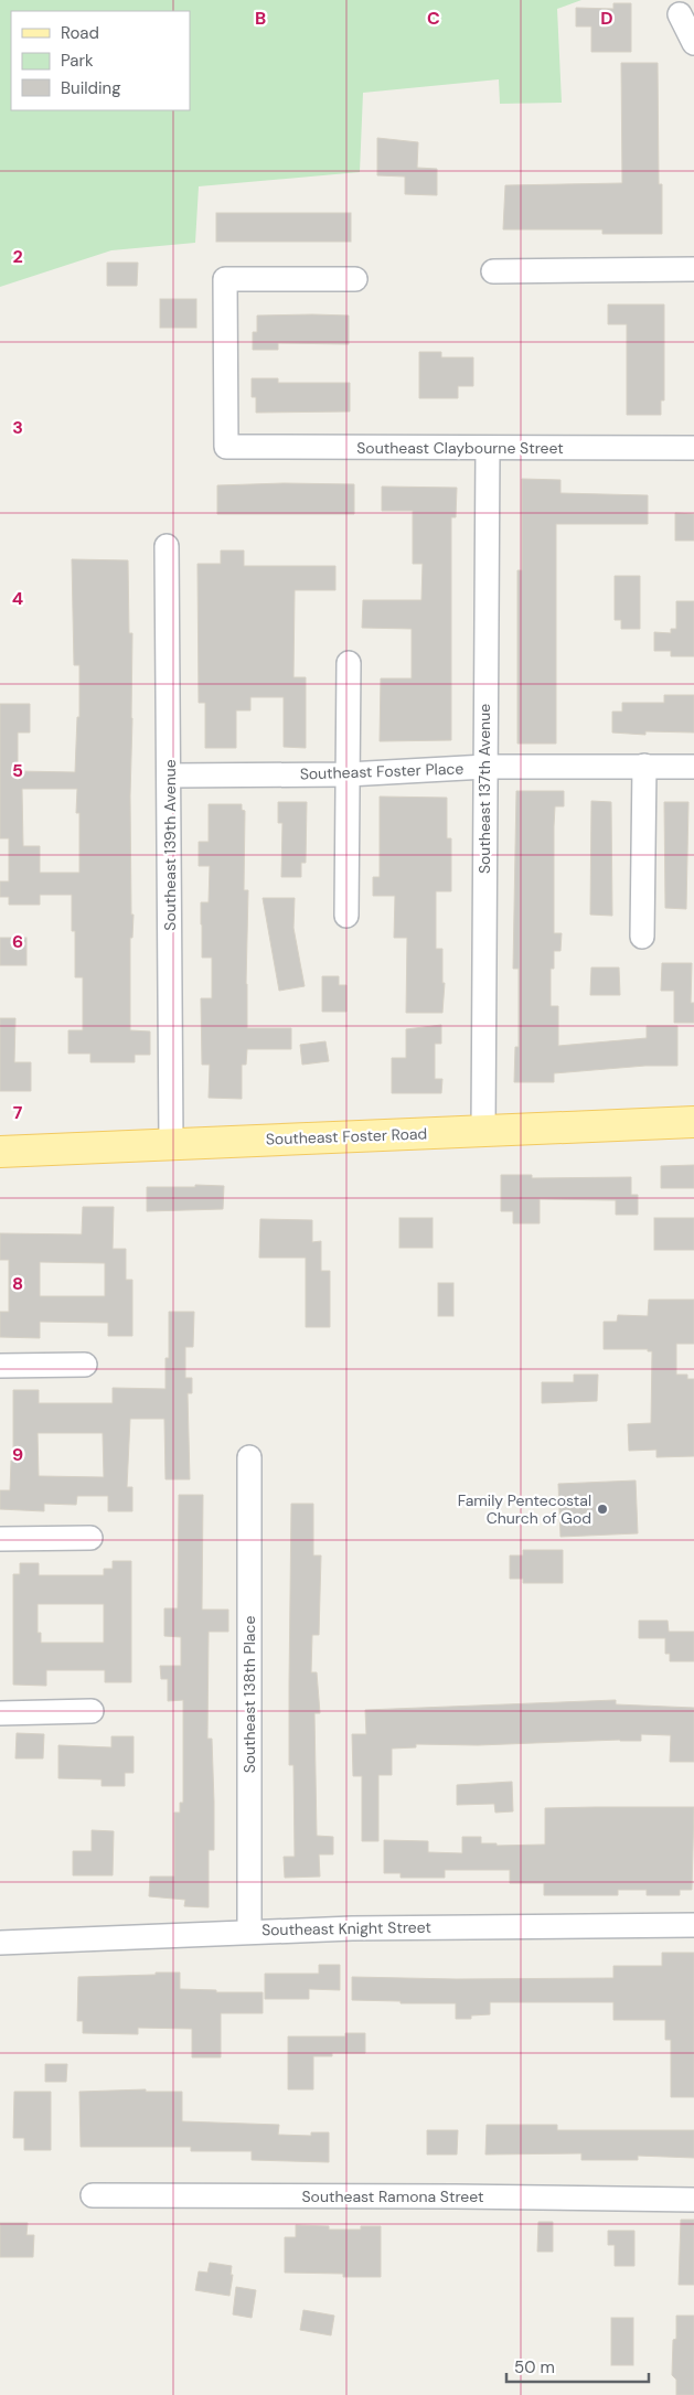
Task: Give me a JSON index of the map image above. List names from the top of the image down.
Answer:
{
  "streets": {
    "main road": ["Southeast Foster Road"],
    "street": [
      "Southeast Claybourne Street",
      "Southeast Foster Place",
      "Southeast 137th Avenue",
      "Southeast 139th Avenue",
      "Southeast 138th Place",
      "Southeast Knight Street",
      "Southeast Ramona Street"
    ]
  },
  "crossings": [
    ["Southeast Claybourne Street", "Southeast 137th Avenue"],
    ["Southeast Foster Place", "Southeast 137th Avenue"],
    ["Southeast Foster Place", "Southeast 139th Avenue"],
    ["Southeast 137th Avenue", "Southeast Foster Road"],
    ["Southeast 139th Avenue", "Southeast Foster Road"],
    ["Southeast 138th Place", "Southeast Knight Street"]
  ],
  "places": ["Family Pentecostal Church of God"],
  "legend": ["Road", "Park", "Building"],
  "scale_bar": "50 m",
  "grid": {
    "columns": ["B", "C", "D"],
    "rows": [
      "2",
      "3",
      "4",
      "5",
      "6",
      "7",
      "8",
      "9"
    ]
  }
}
